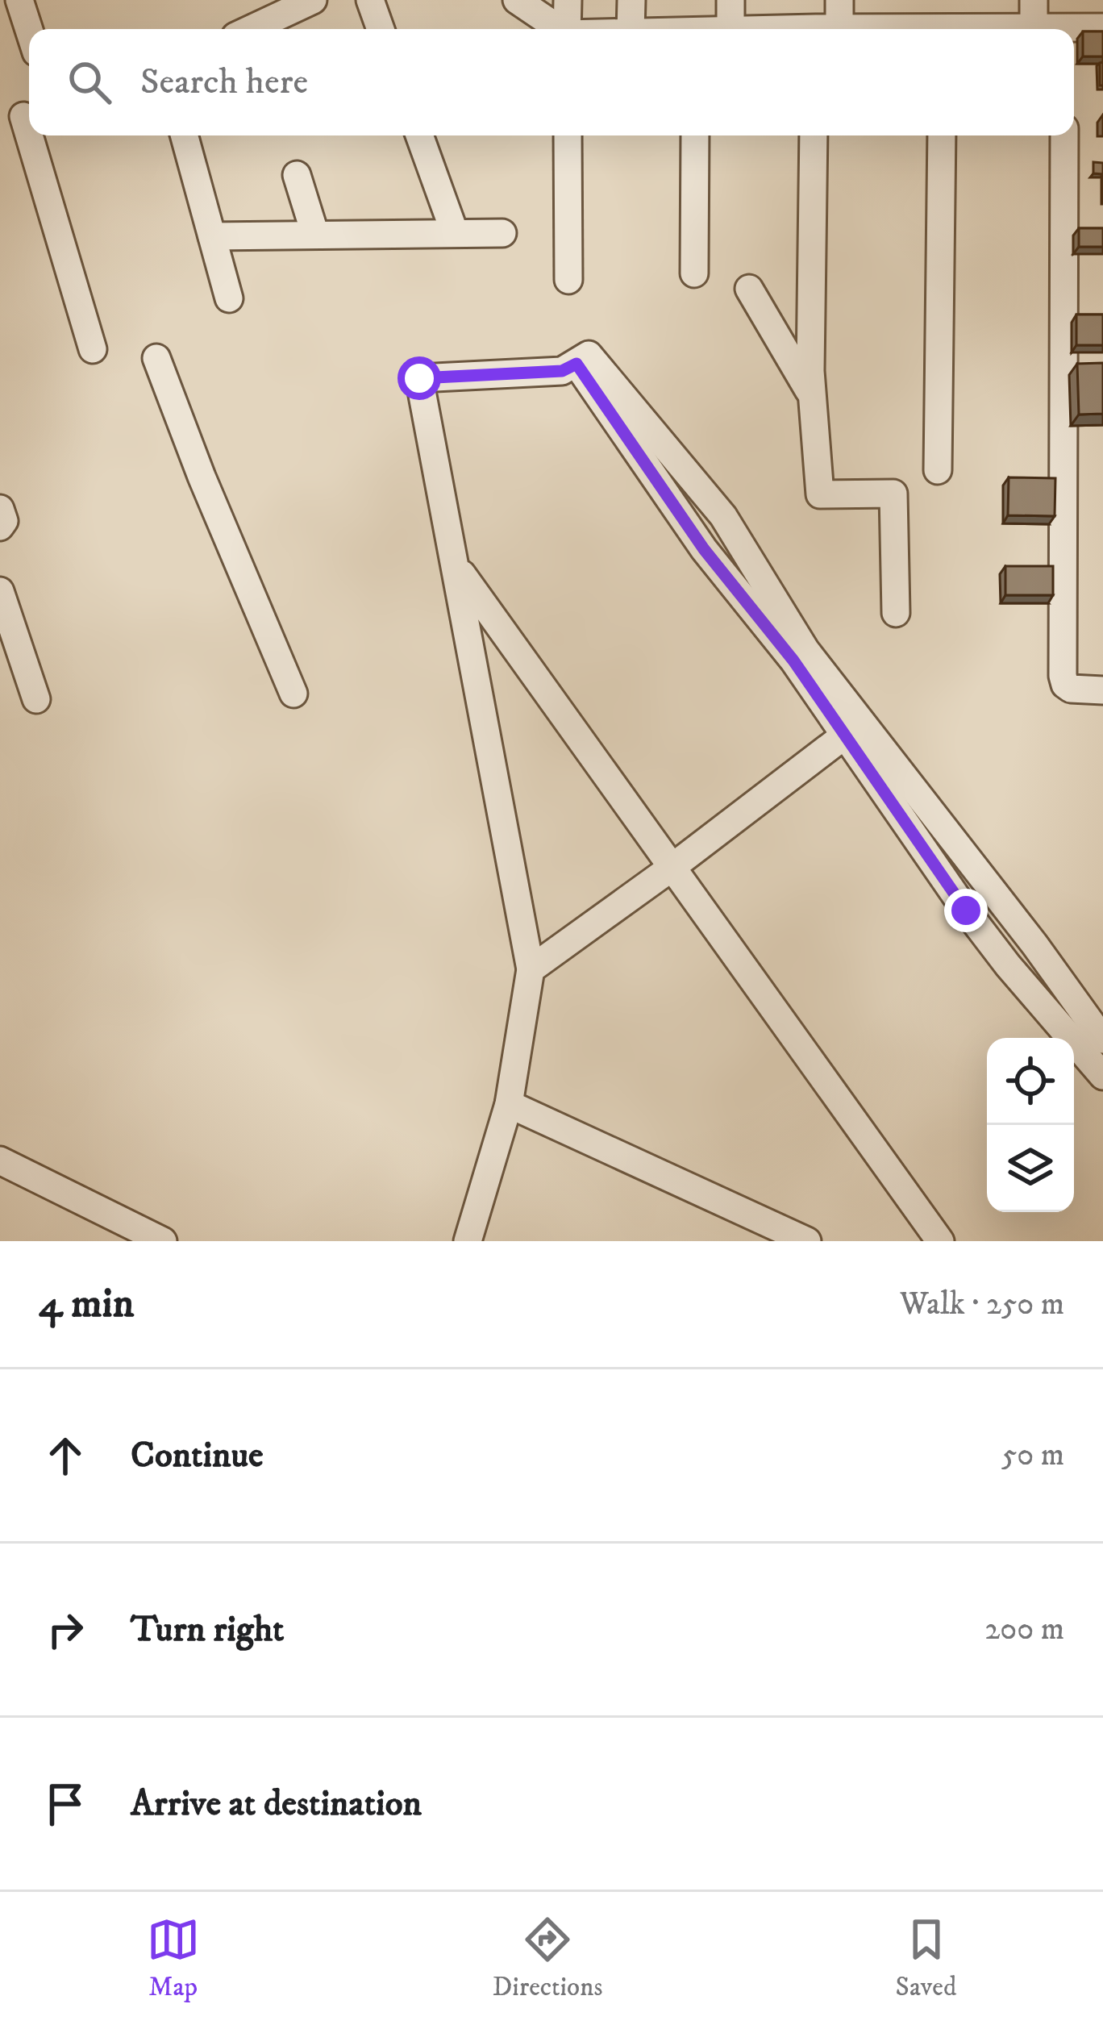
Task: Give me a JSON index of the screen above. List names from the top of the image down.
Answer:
{
  "page": {
    "search": "Search here",
    "heading": ["4 min", "Walk · 250 m"],
    "list": [
      ["Continue", "50 m"],
      ["Turn right", "200 m"],
      "Arrive at destination"
    ],
    "nav": ["Map", "Directions", "Saved"]
  }
}
